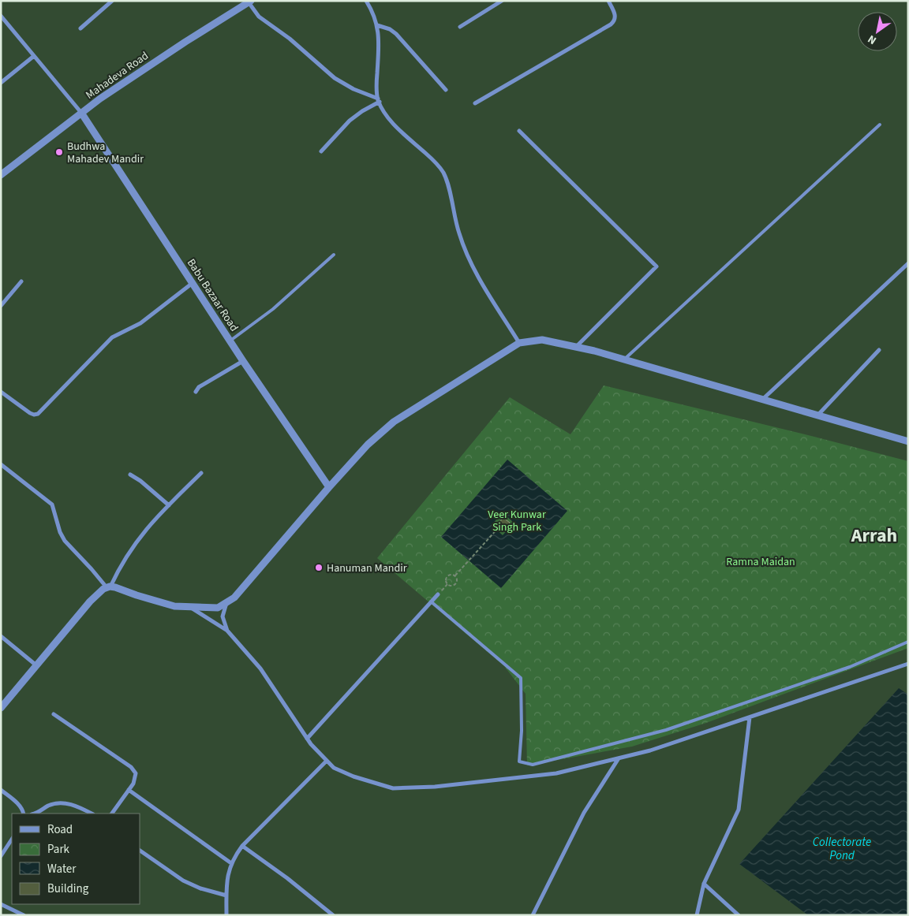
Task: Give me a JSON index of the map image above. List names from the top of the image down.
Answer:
{
  "streets": {
    "street": ["Mahadeva Road", "Babu Bazaar Road"]
  },
  "crossings": [
    ["Mahadeva Road", "Babu Bazaar Road"]
  ],
  "districts": ["Arrah"],
  "water": ["Collectorate Pond"],
  "parks": ["Veer Kunwar Singh Park", "Ramna Maidan"],
  "places": ["Budhwa Mahadev Mandir", "Hanuman Mandir"],
  "legend": [
    "Road",
    "Park",
    "Water",
    "Building"
  ],
  "north": "bottom left"
}
